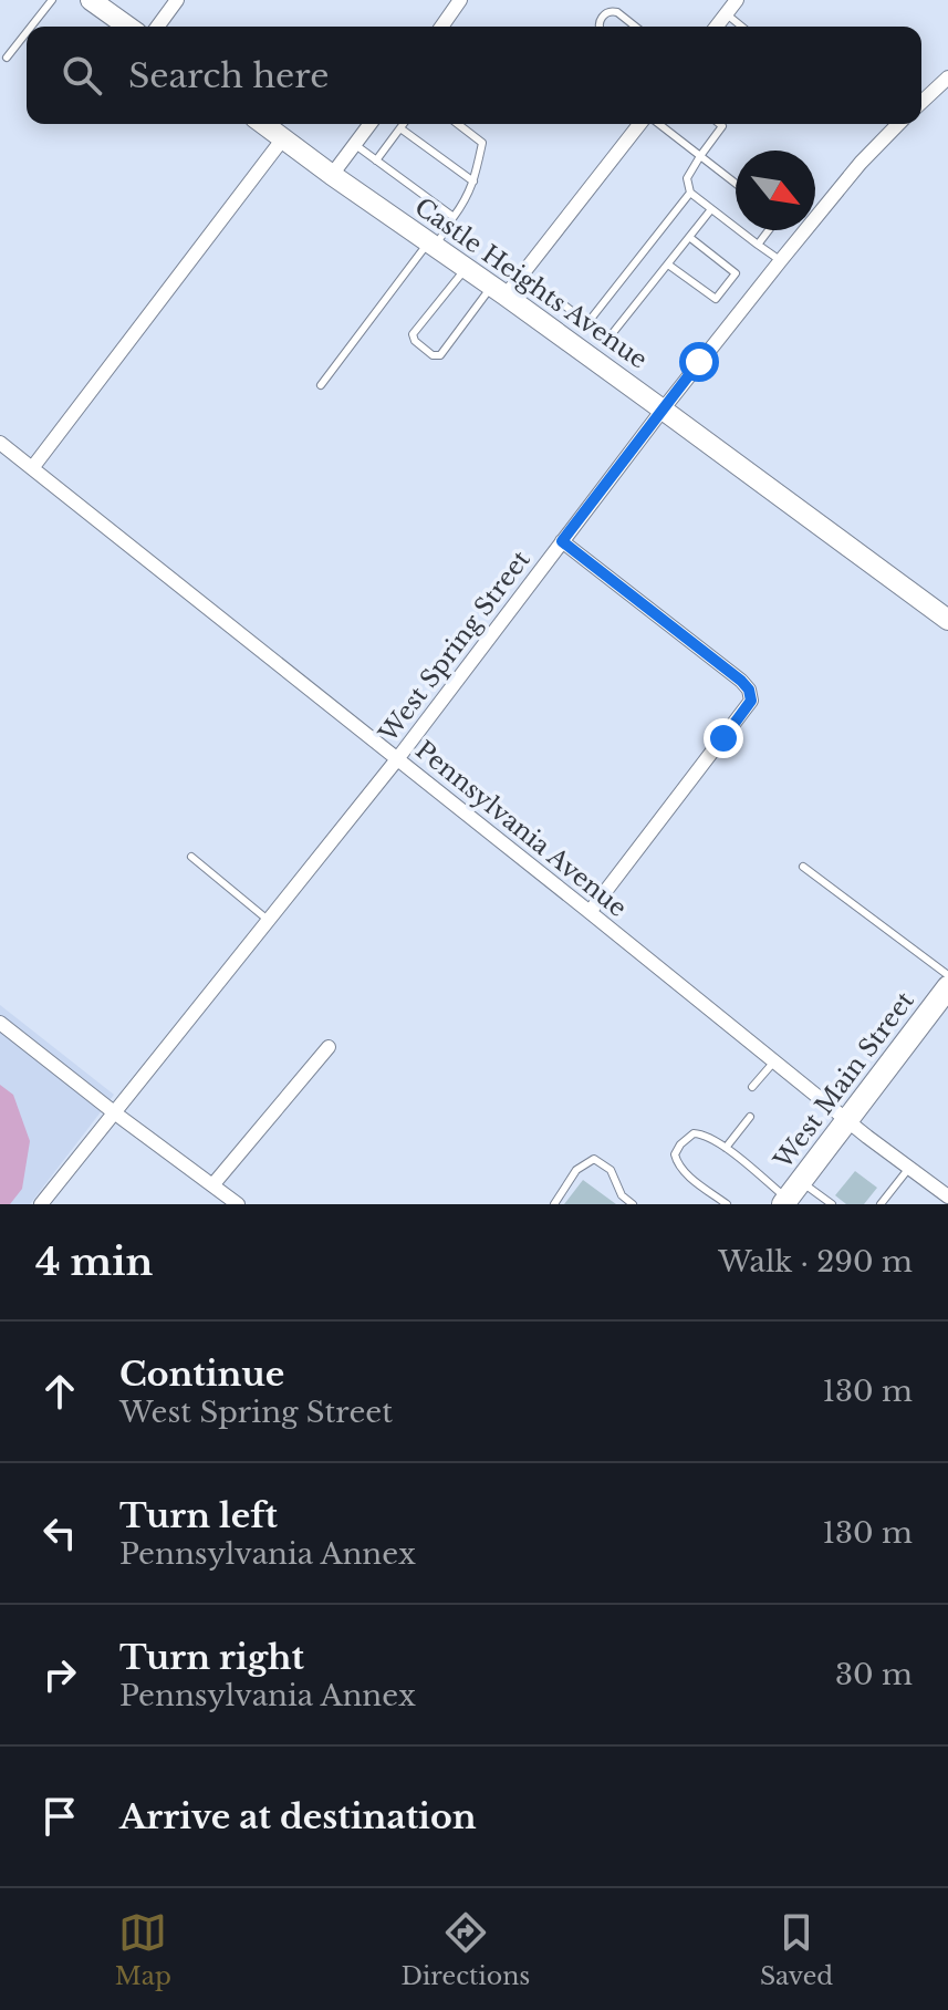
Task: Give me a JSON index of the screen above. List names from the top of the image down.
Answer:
{
  "streets": {
    "main road": ["West Main Street"],
    "street": ["Castle Heights Avenue", "West Spring Street", "Pennsylvania Avenue"]
  },
  "crossings": [
    ["Castle Heights Avenue", "West Spring Street"],
    ["West Spring Street", "Pennsylvania Avenue"],
    ["Pennsylvania Avenue", "West Main Street"]
  ],
  "north": "bottom right",
  "page": {
    "search": "Search here",
    "heading": ["4 min", "Walk · 290 m"],
    "list": [
      ["Continue", "West Spring Street", "130 m"],
      ["Turn left", "Pennsylvania Annex", "130 m"],
      ["Turn right", "Pennsylvania Annex", "30 m"],
      "Arrive at destination"
    ],
    "nav": ["Map", "Directions", "Saved"]
  }
}
